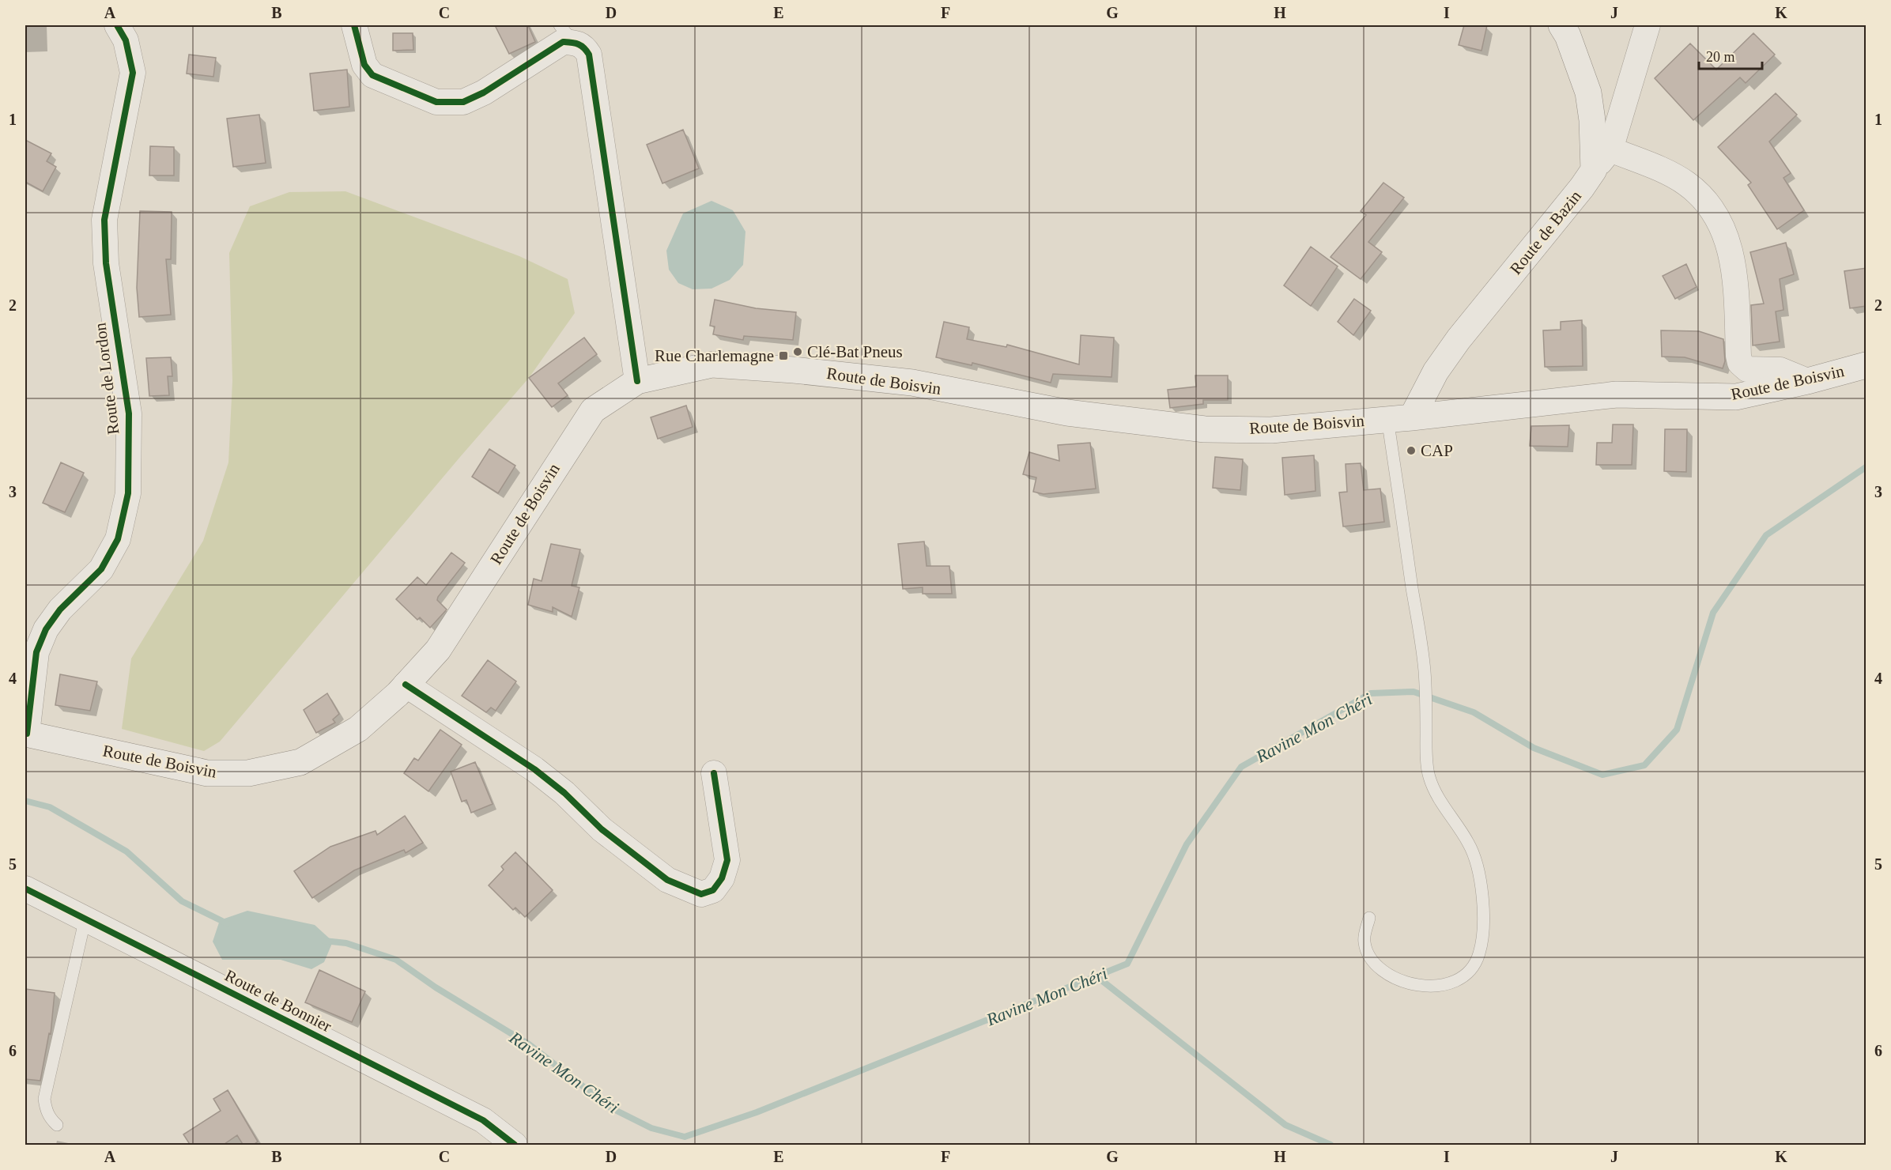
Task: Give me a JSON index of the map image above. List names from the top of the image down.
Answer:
{
  "streets": {
    "main road": ["Route de Bazin", "Route de Boisvin"],
    "street": ["Route de Lordon", "Route de Bonnier"]
  },
  "crossings": [
    ["Route de Bazin", "Route de Boisvin"],
    ["Route de Lordon", "Route de Boisvin"]
  ],
  "water": ["Ravine Mon Chéri"],
  "places": {
    "other": ["Clé-Bat Pneus", "CAP"],
    "transit": ["Rue Charlemagne"]
  },
  "scale_bar": "20 m",
  "grid": {
    "columns": [
      "A",
      "B",
      "C",
      "D",
      "E",
      "F",
      "G",
      "H",
      "I",
      "J",
      "K"
    ],
    "rows": [
      "1",
      "2",
      "3",
      "4",
      "5",
      "6"
    ]
  }
}
